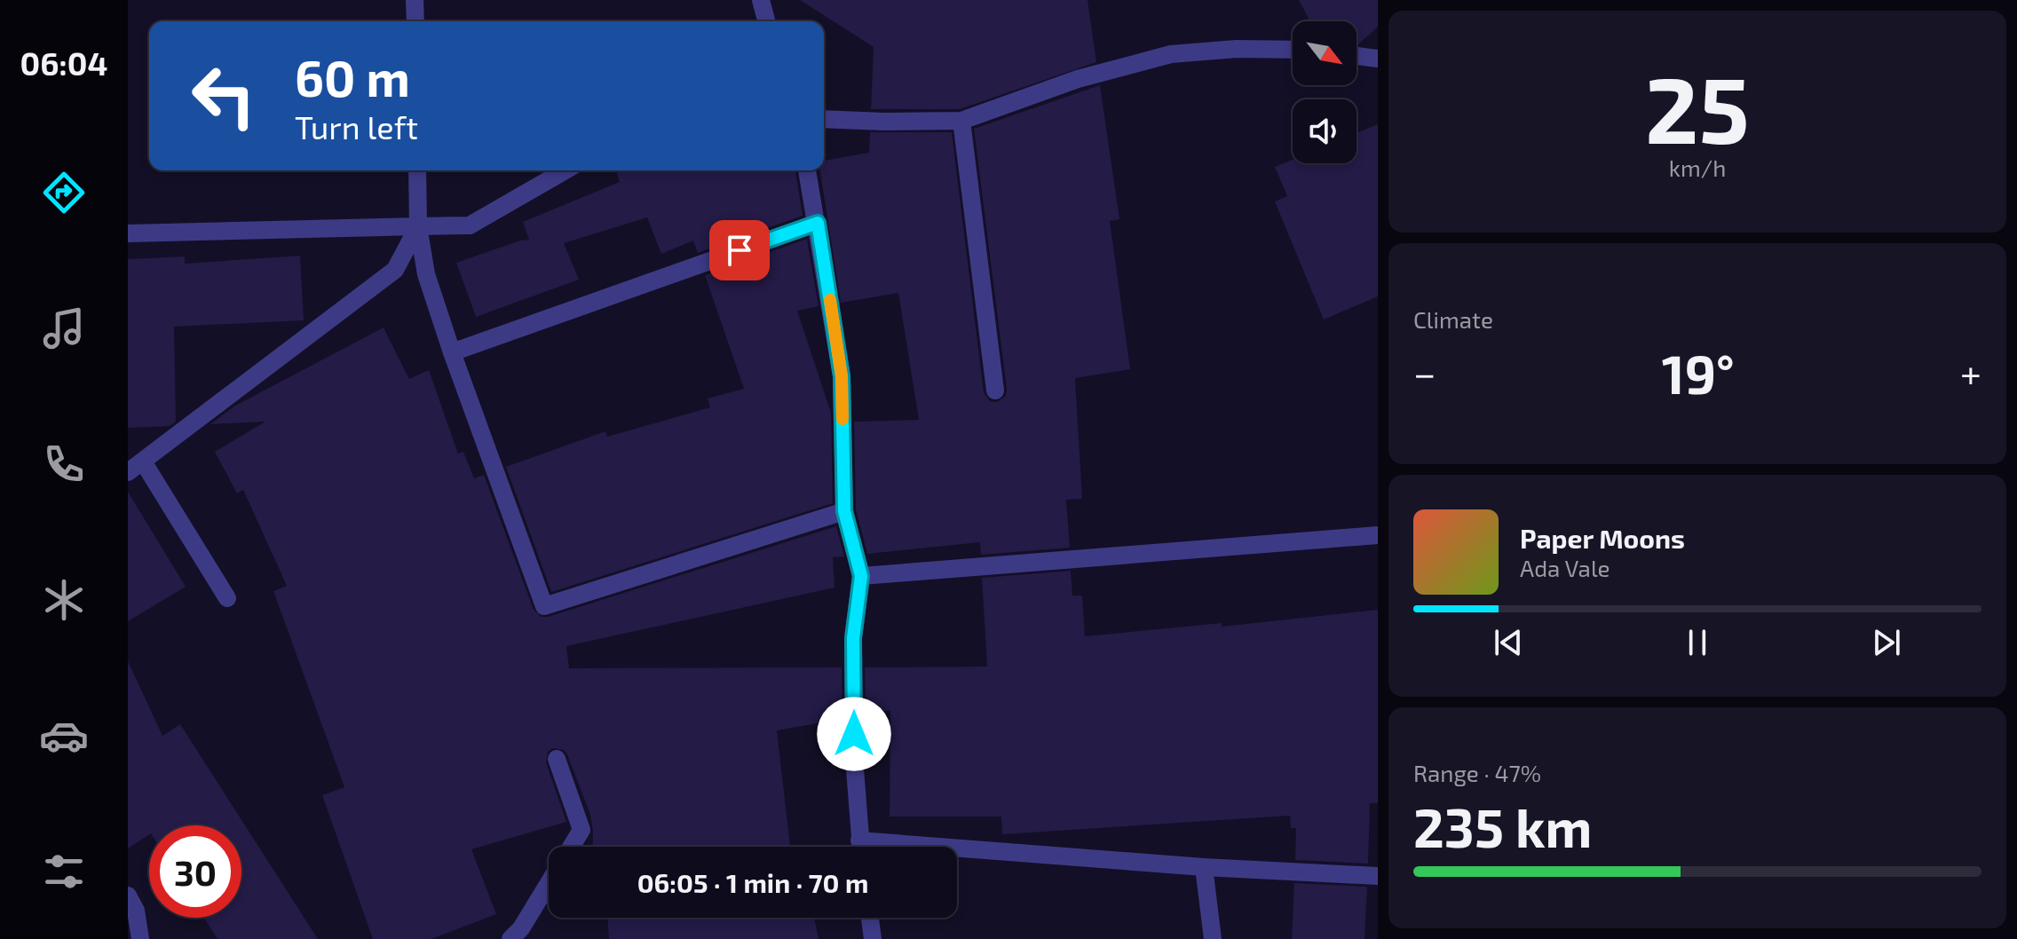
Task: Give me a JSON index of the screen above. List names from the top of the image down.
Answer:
{
  "north": "bottom right",
  "page": {
    "tabs": "06:04",
    "tile": [
      ["25", "km/h"],
      "Climate",
      ["Range · 47%", "235 km"]
    ],
    "turn": ["60 m", "Turn left"],
    "heat": ["−", "19°", "+"],
    "song": ["Paper Moons", "Ada Vale"],
    "limit": "30",
    "trip": "06:05 · 1 min · 70 m"
  }
}
